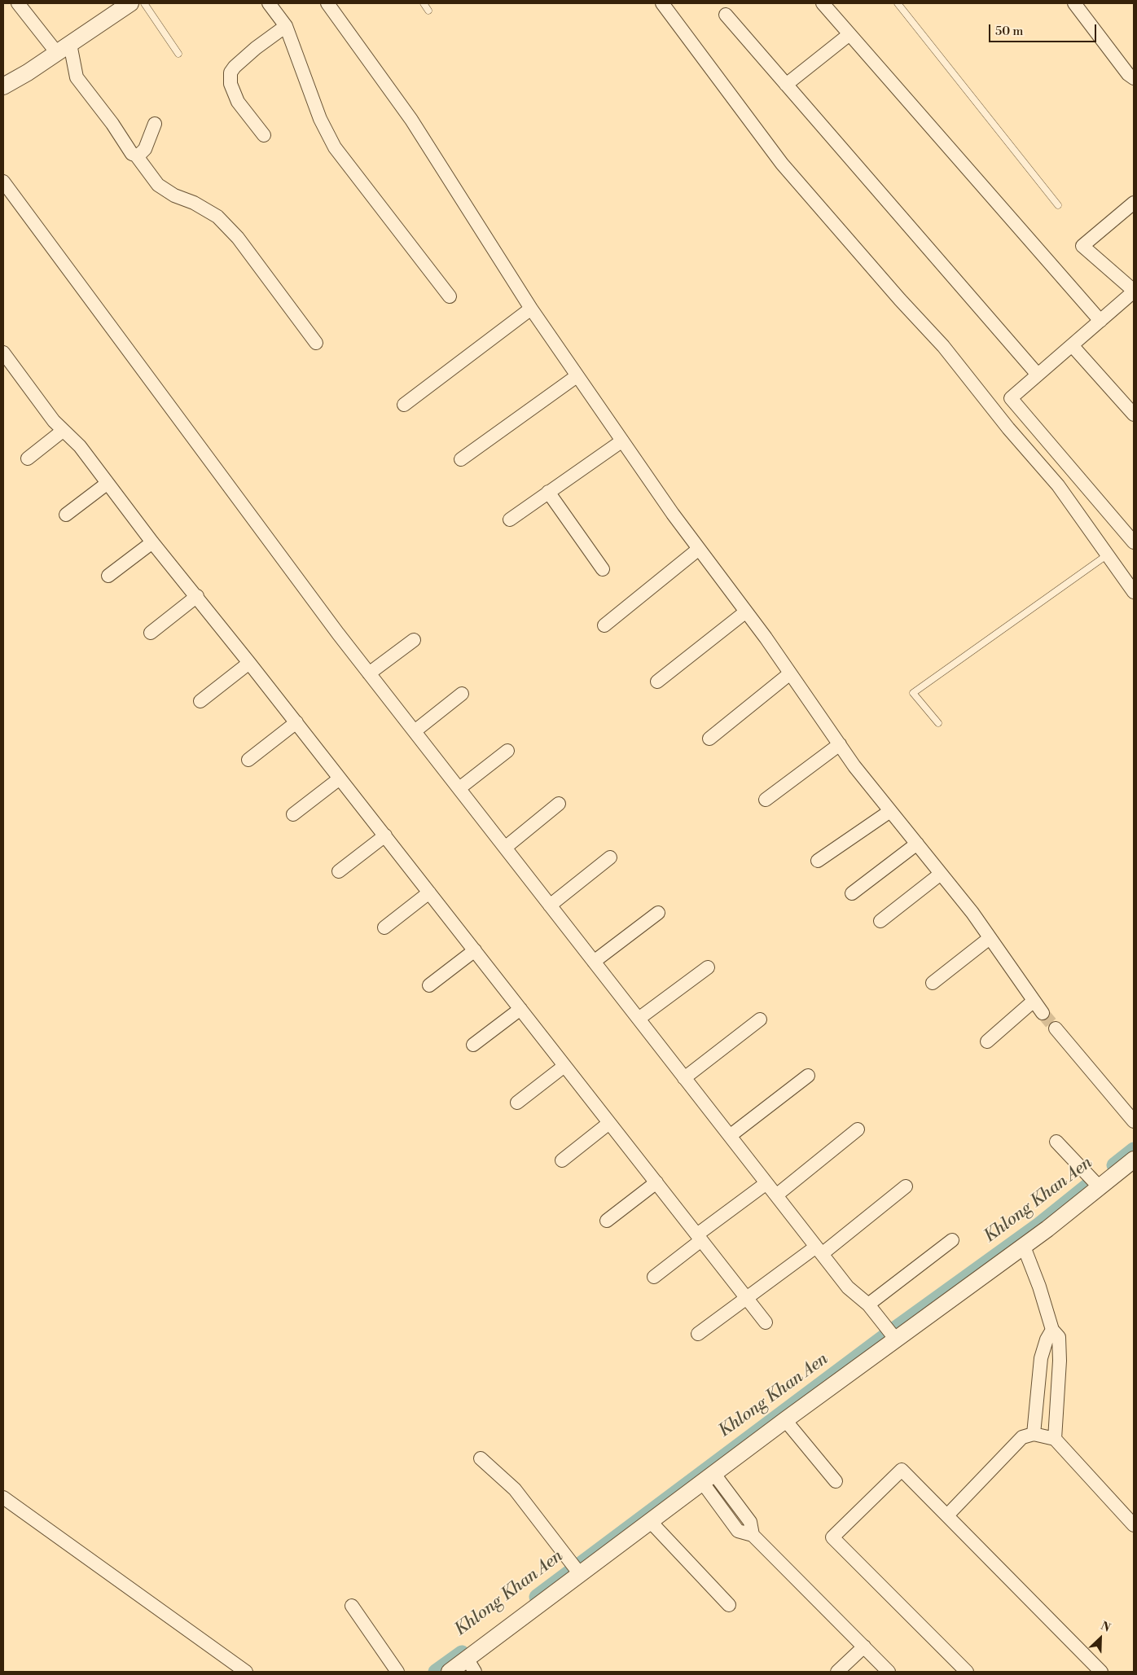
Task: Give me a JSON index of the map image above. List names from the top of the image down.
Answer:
{
  "water": ["Khlong Khan Aen"],
  "scale_bar": "50 m",
  "north": "top right"
}
